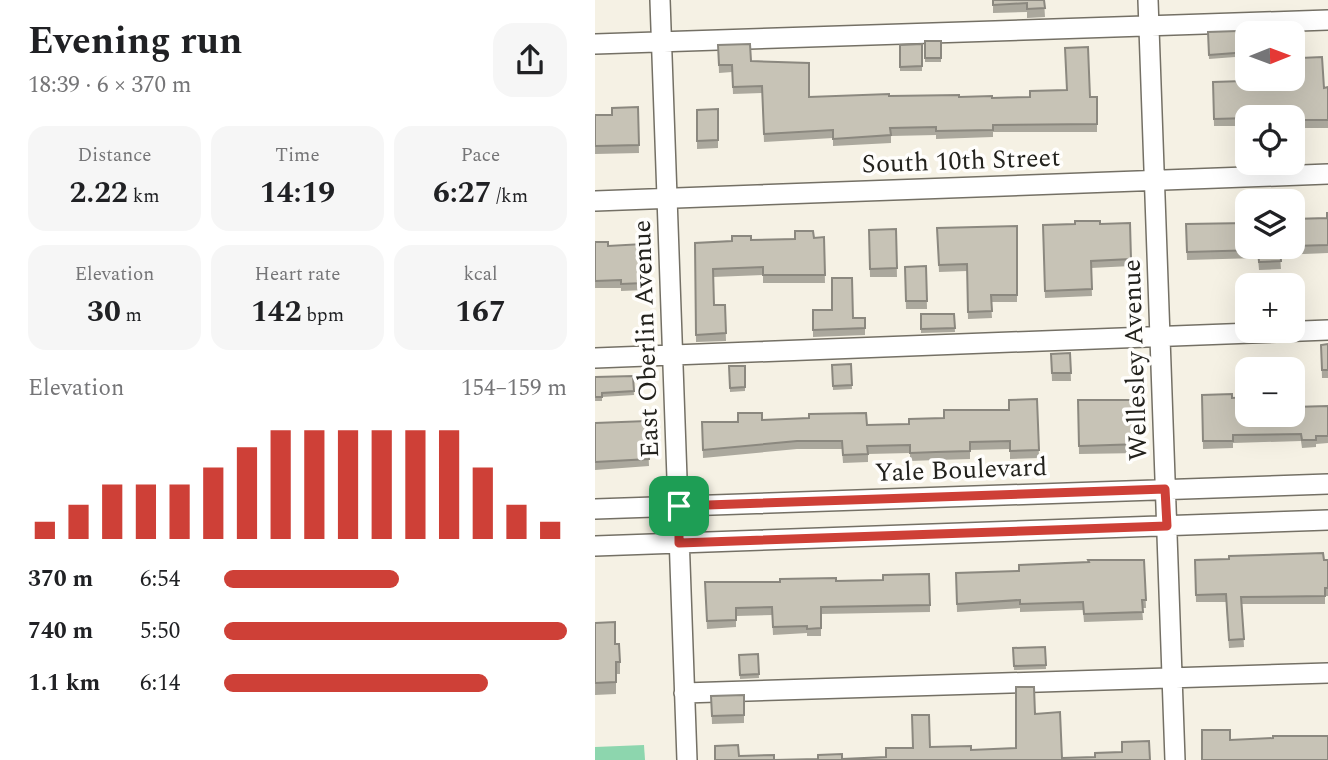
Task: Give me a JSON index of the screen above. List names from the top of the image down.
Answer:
{
  "streets": {
    "street": [
      "South 10th Street",
      "East Oberlin Avenue",
      "Wellesley Avenue",
      "Yale Boulevard"
    ]
  },
  "crossings": [
    ["South 10th Street", "East Oberlin Avenue"],
    ["South 10th Street", "Wellesley Avenue"],
    ["East Oberlin Avenue", "Yale Boulevard"],
    ["Wellesley Avenue", "Yale Boulevard"]
  ],
  "north": "right",
  "page": {
    "heading": ["Evening run", "18:39 · 6 × 370 m"],
    "map_buttons": ["+", "−"],
    "stats": [
      ["Distance", "2.22 km"],
      ["Time", "14:19"],
      ["Pace", "6:27 /km"],
      ["Elevation", "30 m"],
      ["Heart rate", "142 bpm"],
      ["kcal", "167"]
    ],
    "chart": ["Elevation", "154–159 m"],
    "list": [
      {
        "name": "370 m",
        "note": "6:54"
      },
      {
        "name": "740 m",
        "note": "5:50"
      },
      {
        "name": "1.1 km",
        "note": "6:14"
      }
    ]
  }
}
